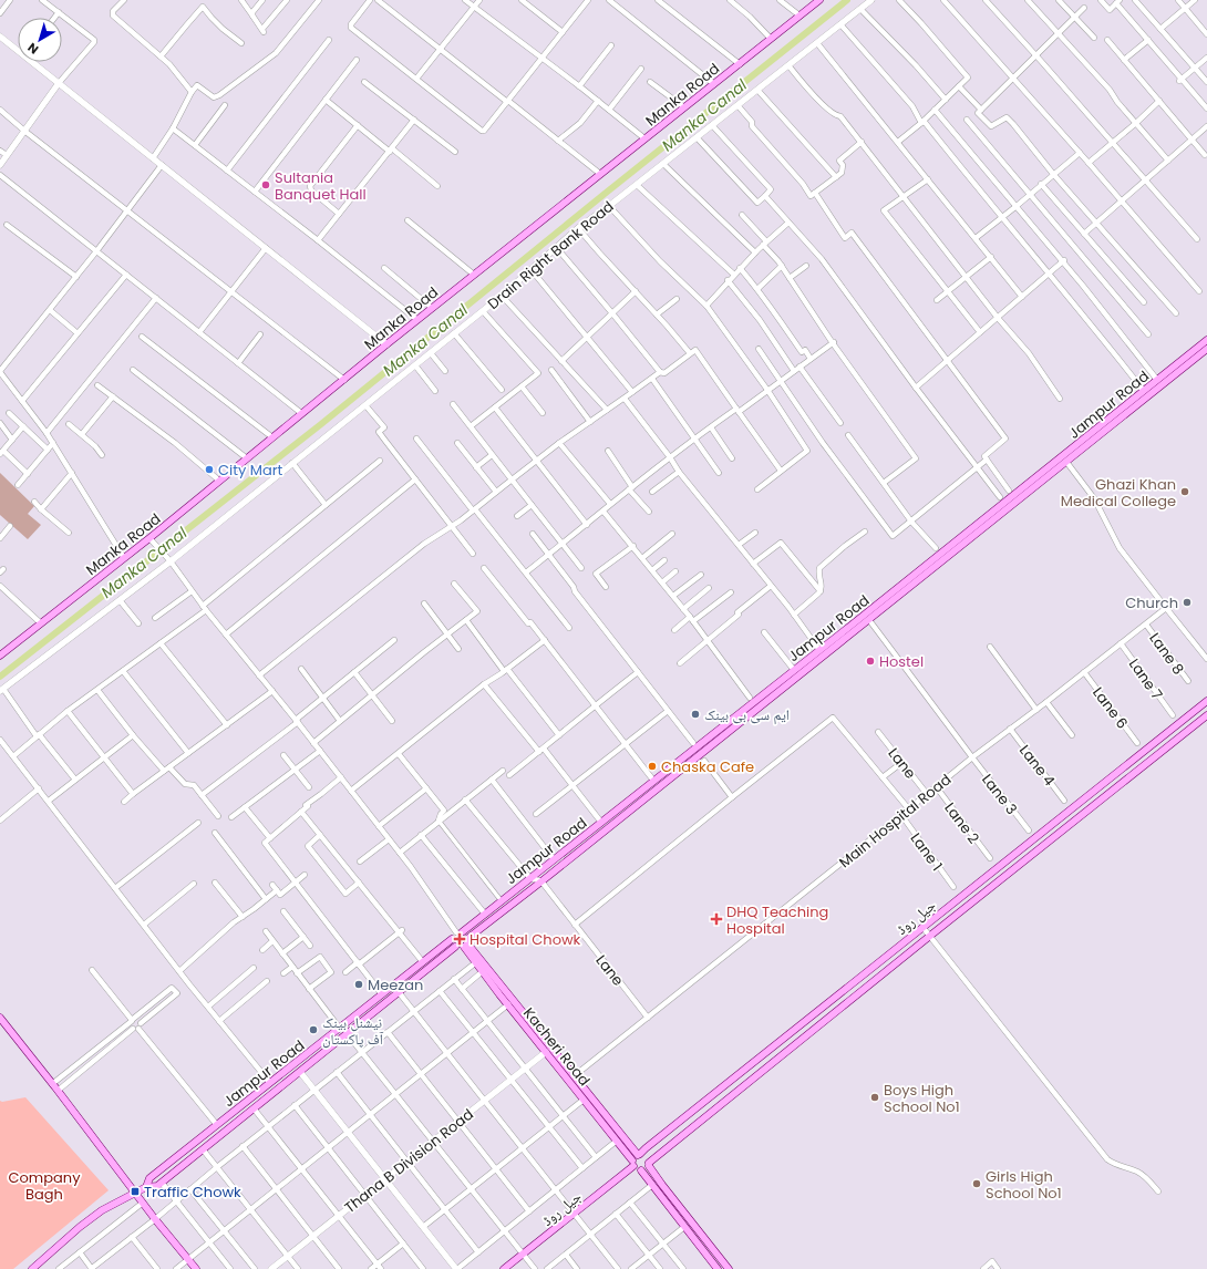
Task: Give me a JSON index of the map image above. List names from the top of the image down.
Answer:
{
  "streets": {
    "main road": [
      "Manka Road",
      "Jampur Road",
      "جیل روڈ",
      "Kacheri Road"
    ],
    "street": [
      "Drain Right Bank Road",
      "Lane 8",
      "Lane 7",
      "Lane 6",
      "Lane",
      "Lane 4",
      "Lane 3",
      "Main Hospital Road",
      "Lane 2",
      "Lane 1",
      "Thana B Division Road"
    ]
  },
  "crossings": [
    ["Jampur Road", "Lane"],
    ["Jampur Road", "Lane 3"],
    ["Jampur Road", "Kacheri Road"],
    ["Lane 8", "Main Hospital Road"],
    ["Lane 7", "Main Hospital Road"],
    ["Lane 6", "Main Hospital Road"],
    ["Lane", "Main Hospital Road"],
    ["Lane 4", "Main Hospital Road"],
    ["Lane 3", "Main Hospital Road"],
    ["Main Hospital Road", "Lane 2"],
    ["Main Hospital Road", "Lane 1"],
    ["Main Hospital Road", "Kacheri Road"],
    ["جیل روڈ", "Kacheri Road"],
    ["Kacheri Road", "Thana B Division Road"]
  ],
  "water": ["Manka Canal"],
  "parks": ["Company Bagh"],
  "places": {
    "other": [
      "Sultania Banquet Hall",
      "City Mart",
      "Ghazi Khan Medical College",
      "Church",
      "Hostel",
      "ایم سی بی بینک",
      "Chaska Cafe",
      "Meezan",
      "نیشنل بینک آف پاکستان",
      "Boys High School No1",
      "Girls High School No1"
    ],
    "health": ["DHQ Teaching Hospital", "Hospital Chowk"],
    "transit": ["Traffic Chowk"]
  },
  "north": "bottom left"
}
